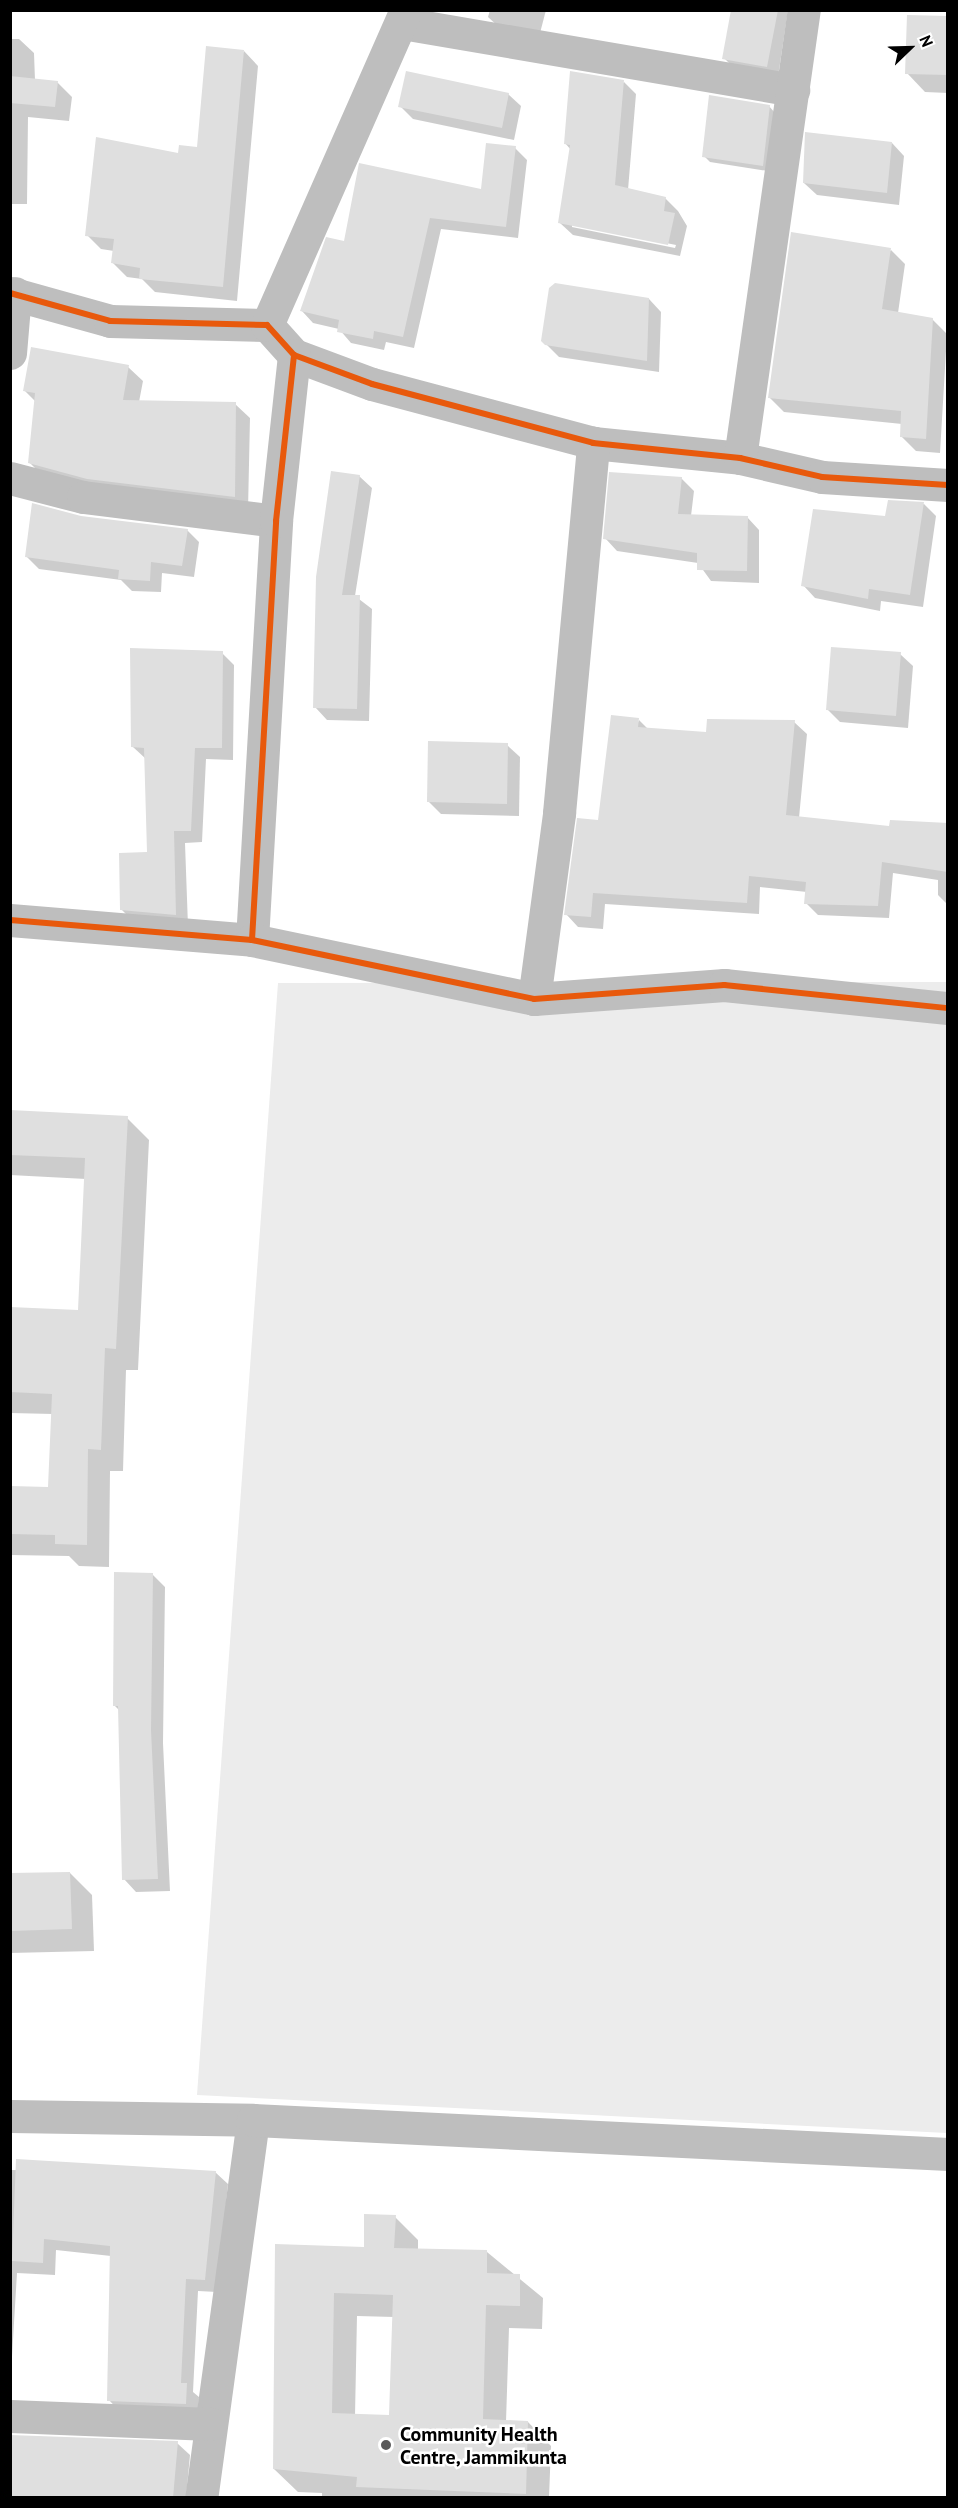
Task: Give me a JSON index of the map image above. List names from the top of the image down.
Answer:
{
  "places": ["Community Health Centre, Jammikunta"],
  "north": "top right"
}
